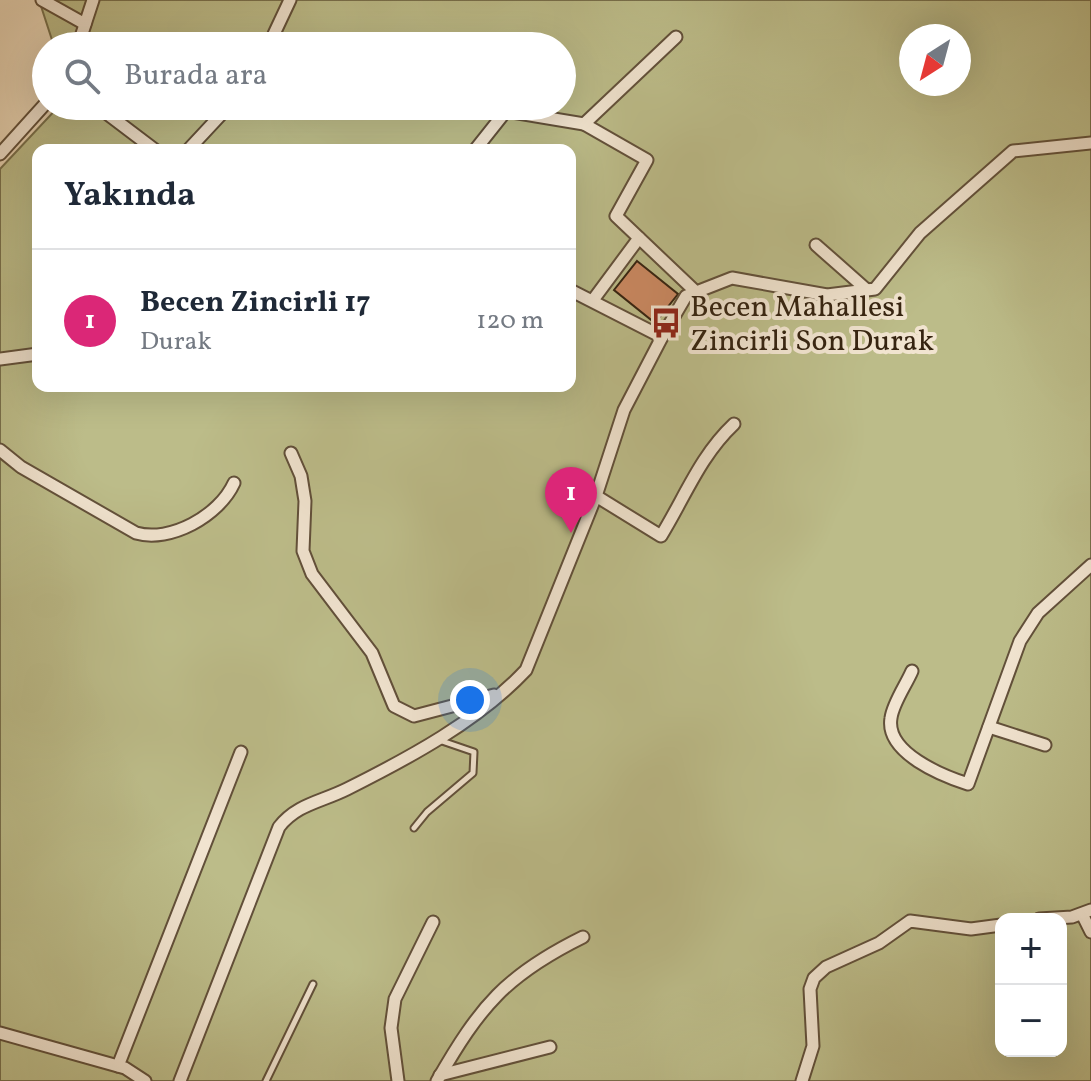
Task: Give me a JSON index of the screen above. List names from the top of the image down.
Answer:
{
  "places": {
    "bus stop": ["Becen Mahallesi Zincirli Son Durak"]
  },
  "north": "bottom left",
  "page": {
    "search": "Burada ara",
    "heading": "Yakında",
    "list": [
      {
        "mark": "1",
        "name": "Becen Zincirli 17",
        "note": "Durak",
        "value": "120 m"
      }
    ],
    "pins": "1",
    "map_buttons": ["+", "−"]
  }
}
